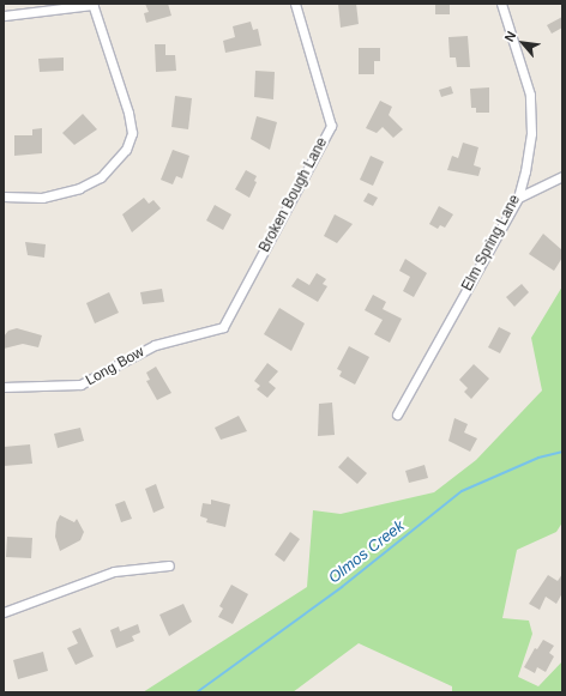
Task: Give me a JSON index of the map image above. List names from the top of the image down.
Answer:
{
  "streets": {
    "street": ["Broken Bough Lane", "Elm Spring Lane", "Long Bow"]
  },
  "crossings": [
    ["Broken Bough Lane", "Long Bow"]
  ],
  "water": ["Olmos Creek"],
  "north": "top left"
}
